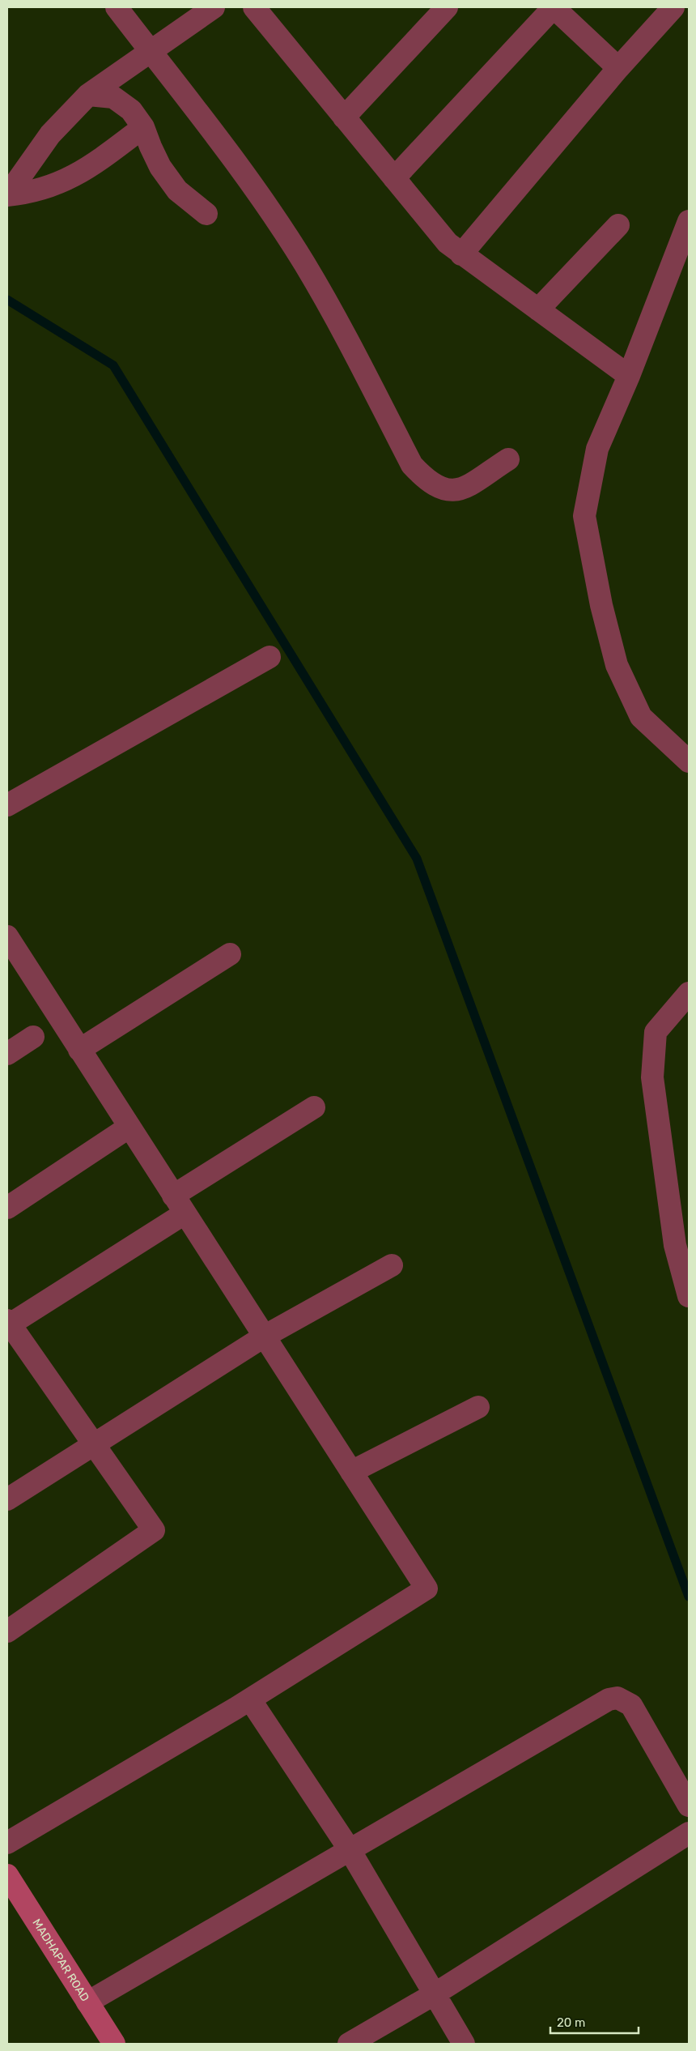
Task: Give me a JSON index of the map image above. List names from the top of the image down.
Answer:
{
  "streets": {
    "main road": ["MADHAPAR ROAD"]
  },
  "scale_bar": "20 m"
}
